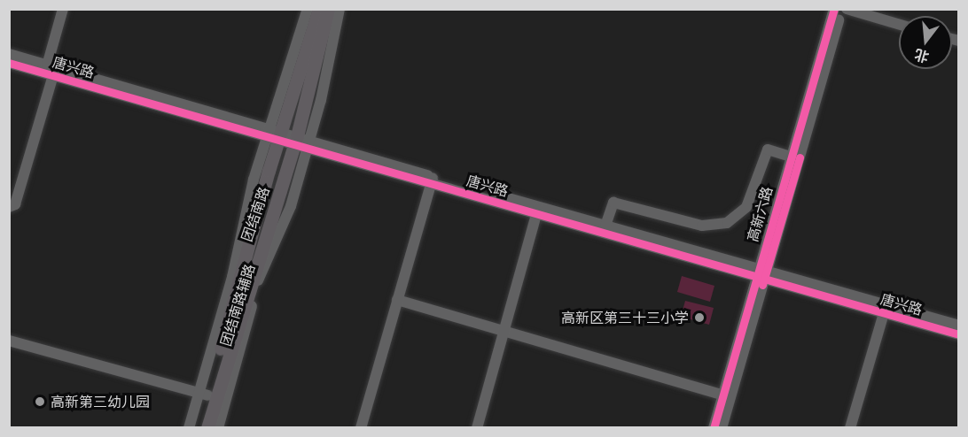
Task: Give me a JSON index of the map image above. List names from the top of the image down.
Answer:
{
  "streets": {
    "main road": ["团结南路"],
    "street": ["唐兴路", "高新六路", "团结南路辅路"]
  },
  "crossings": [
    ["唐兴路", "团结南路"],
    ["唐兴路", "高新六路"],
    ["唐兴路", "团结南路辅路"],
    ["团结南路", "团结南路辅路"]
  ],
  "places": ["高新区第三十三小学", "高新第三幼儿园"],
  "north": "bottom"
}
